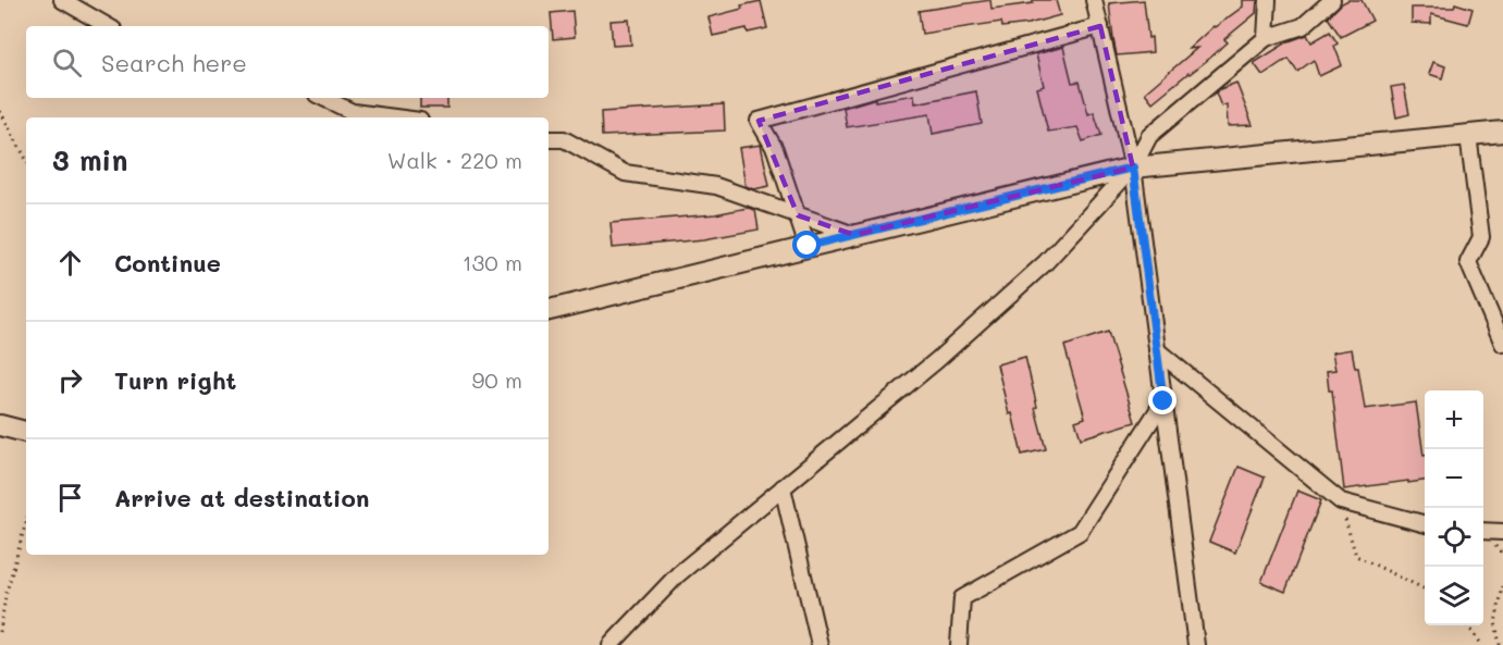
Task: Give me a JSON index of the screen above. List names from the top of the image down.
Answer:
{
  "page": {
    "search": "Search here",
    "heading": ["3 min", "Walk · 220 m"],
    "list": [
      ["Continue", "130 m"],
      ["Turn right", "90 m"],
      "Arrive at destination"
    ],
    "map_buttons": ["+", "−"]
  }
}
